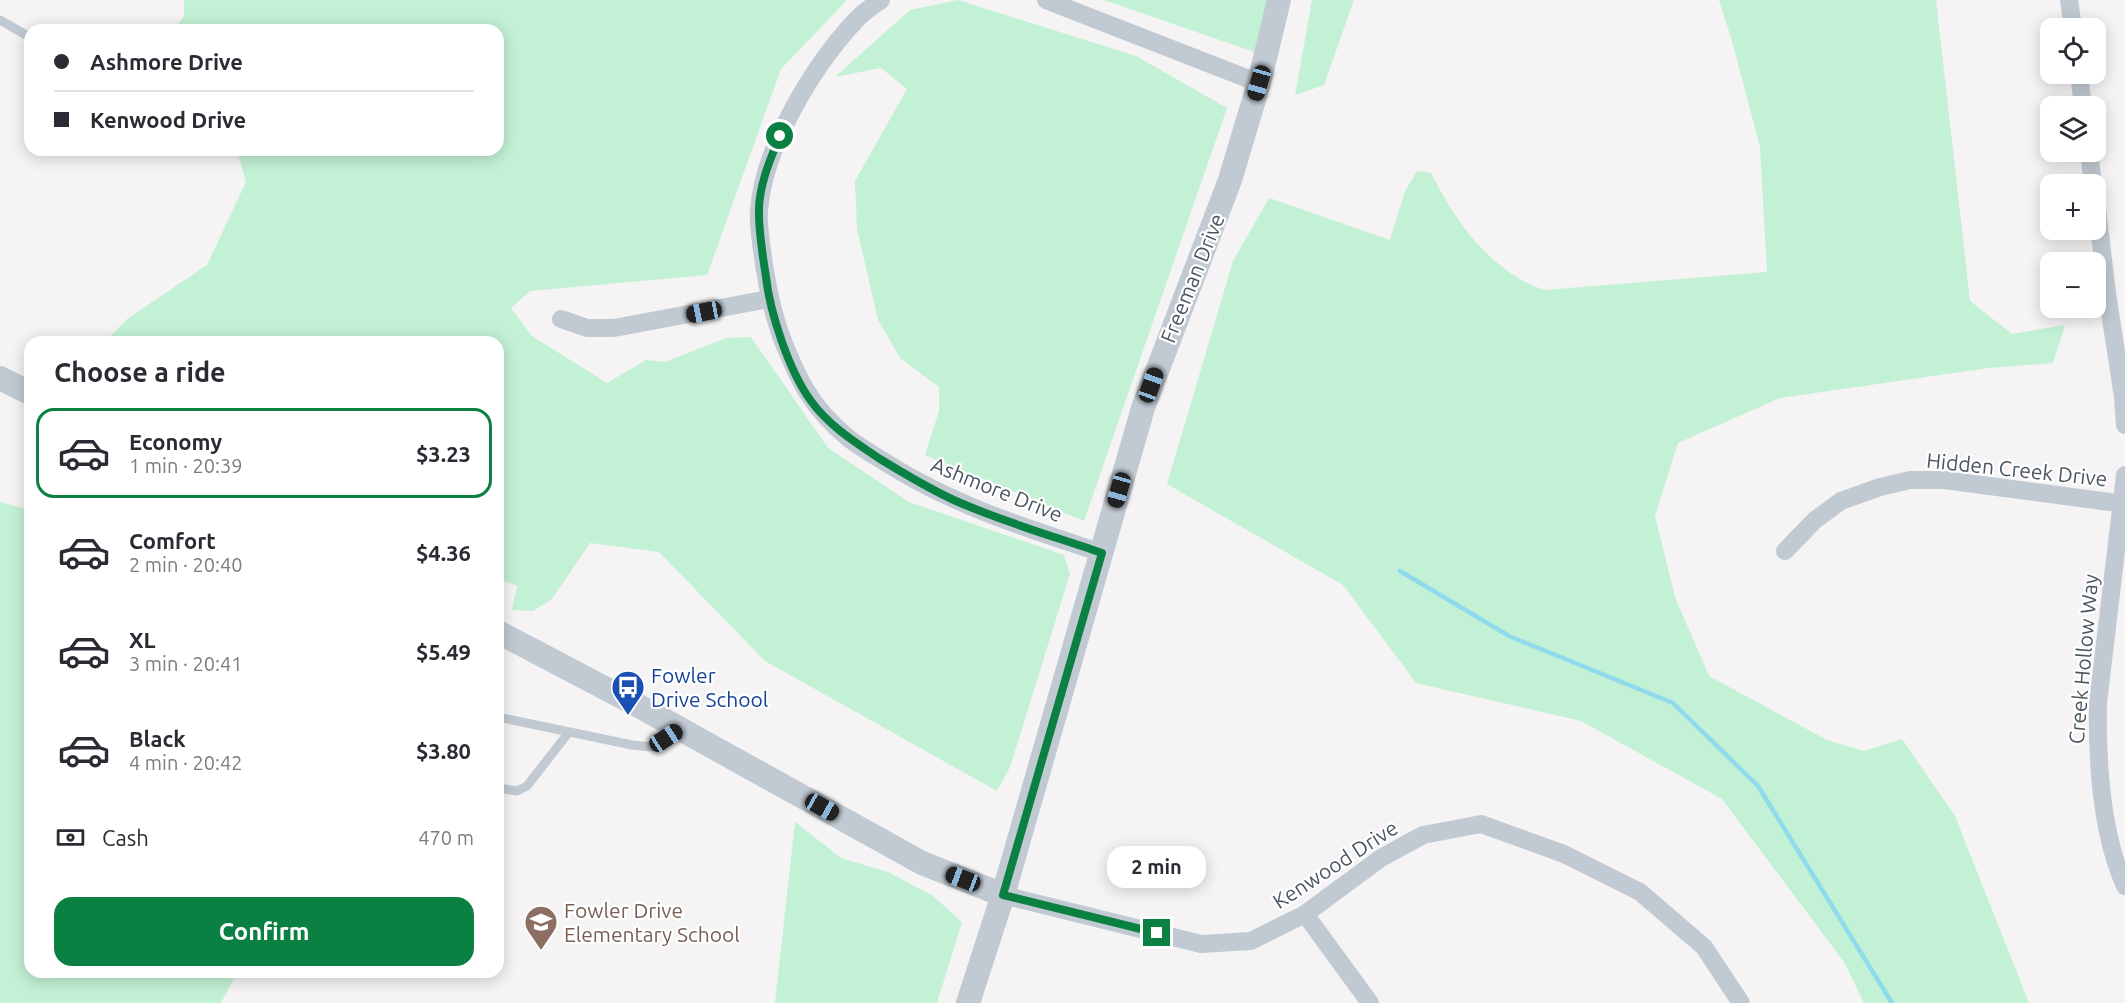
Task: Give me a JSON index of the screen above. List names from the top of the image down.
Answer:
{
  "streets": {
    "street": [
      "Freeman Drive",
      "Hidden Creek Drive",
      "Ashmore Drive",
      "Creek Hollow Way",
      "Kenwood Drive"
    ]
  },
  "crossings": [
    ["Freeman Drive", "Ashmore Drive"],
    ["Freeman Drive", "Kenwood Drive"],
    ["Hidden Creek Drive", "Creek Hollow Way"]
  ],
  "places": {
    "bus stop": ["Fowler Drive School"],
    "school or university": ["Fowler Drive Elementary School"]
  },
  "page": {
    "map_buttons": ["+", "−"],
    "banner": ["Ashmore Drive", "Kenwood Drive"],
    "heading": "Choose a ride",
    "list": [
      {
        "name": "Economy",
        "note": "1 min · 20:39",
        "value": "$3.23"
      },
      {
        "name": "Comfort",
        "note": "2 min · 20:40",
        "value": "$4.36"
      },
      {
        "name": "XL",
        "note": "3 min · 20:41",
        "value": "$5.49"
      },
      {
        "name": "Black",
        "note": "4 min · 20:42",
        "value": "$3.80"
      }
    ],
    "pay": ["Cash", "470 m"],
    "bubble": "2 min",
    "buttons": "Confirm"
  }
}
